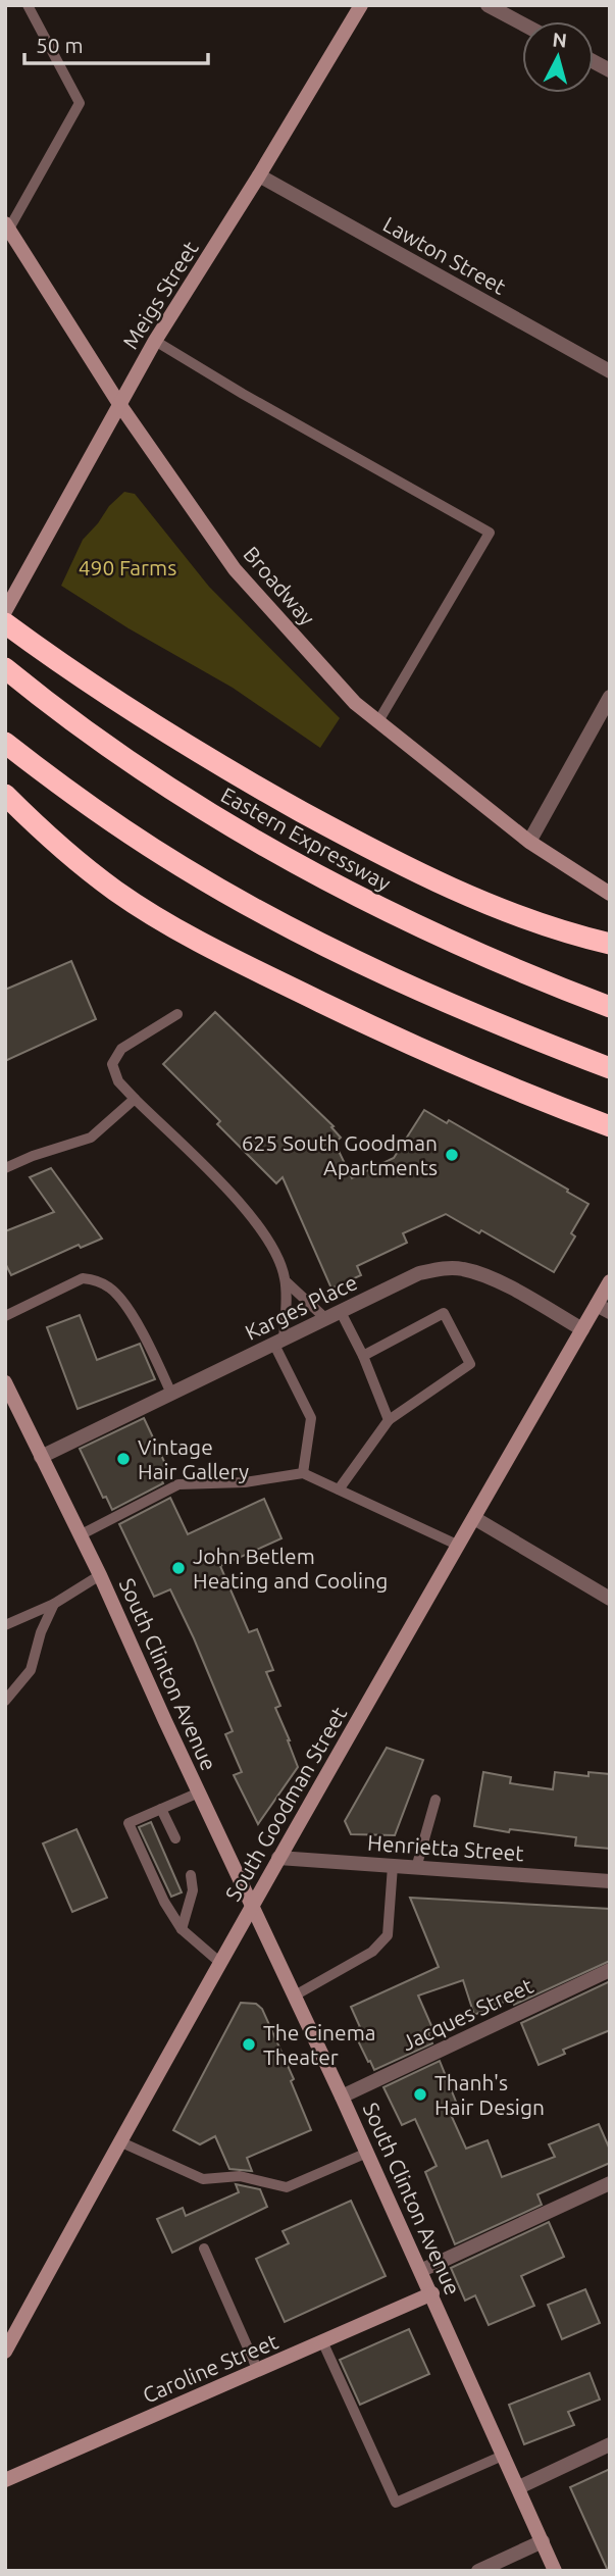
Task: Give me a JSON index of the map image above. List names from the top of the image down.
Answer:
{
  "streets": {
    "highway": ["Eastern Expressway"],
    "street": [
      "Lawton Street",
      "Meigs Street",
      "Broadway",
      "Karges Place",
      "South Clinton Avenue",
      "South Goodman Street",
      "Henrietta Street",
      "Jacques Street",
      "Caroline Street"
    ]
  },
  "crossings": [
    ["Lawton Street", "Meigs Street"],
    ["Meigs Street", "Broadway"],
    ["Karges Place", "South Clinton Avenue"],
    ["Karges Place", "South Goodman Street"],
    ["South Clinton Avenue", "South Goodman Street"],
    ["South Clinton Avenue", "Jacques Street"],
    ["South Clinton Avenue", "Caroline Street"],
    ["South Goodman Street", "Henrietta Street"]
  ],
  "parks": ["490 Farms"],
  "places": [
    "625 South Goodman Apartments",
    "Vintage Hair Gallery",
    "John Betlem Heating and Cooling",
    "The Cinema Theater",
    "Thanh's Hair Design"
  ],
  "scale_bar": "50 m",
  "north": "top"
}
